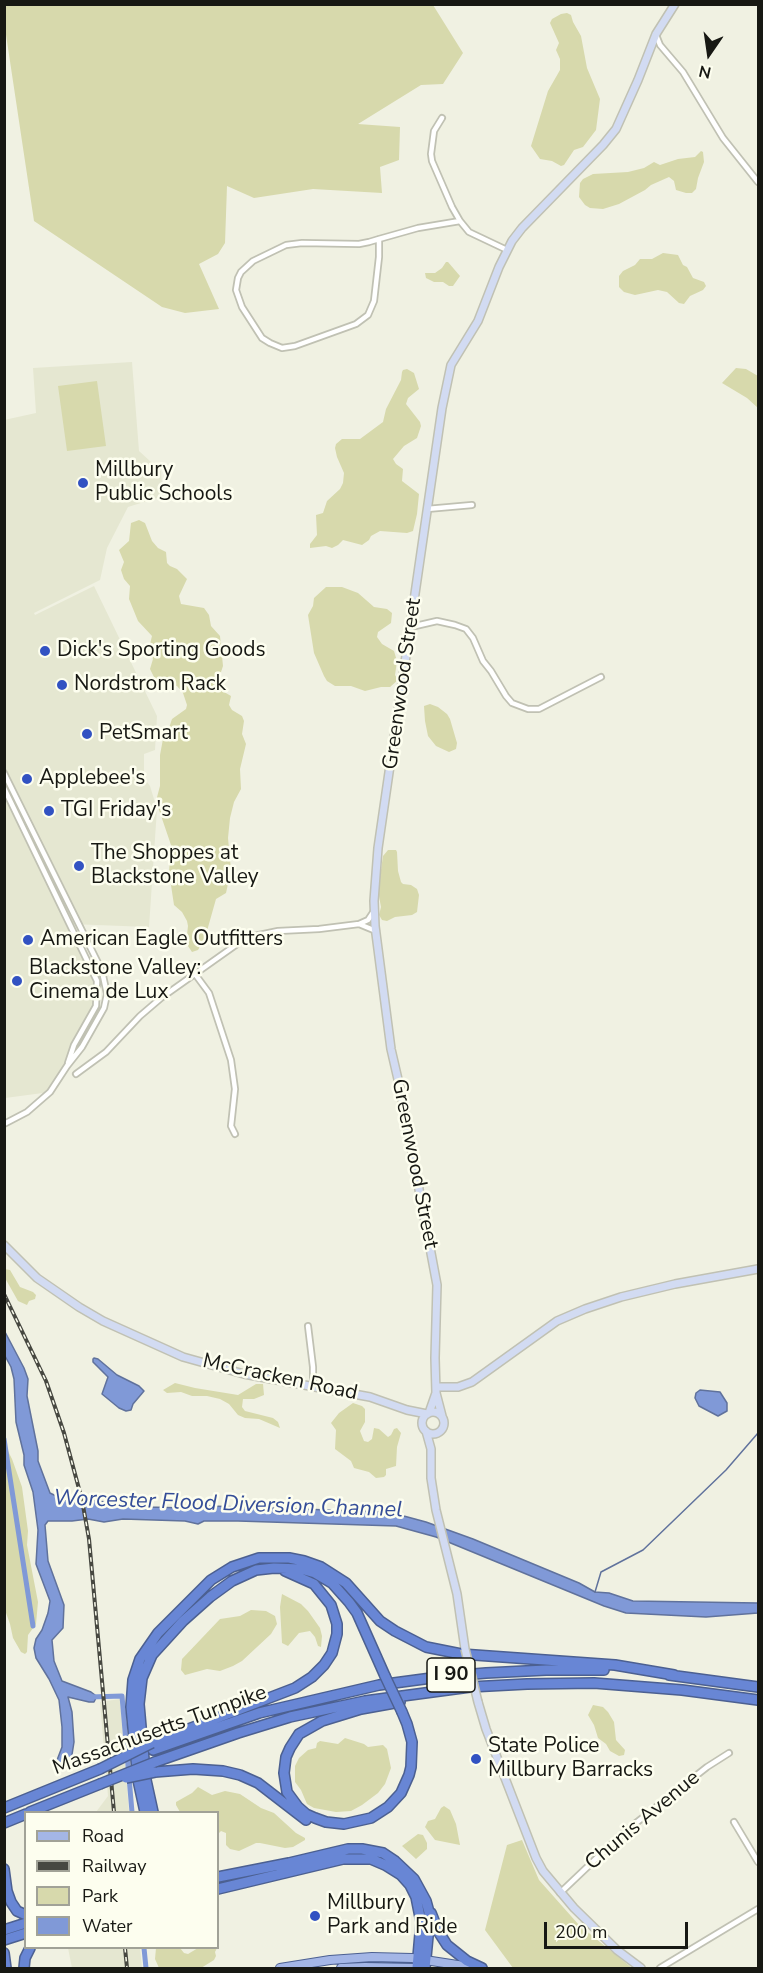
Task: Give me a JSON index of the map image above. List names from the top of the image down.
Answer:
{
  "streets": {
    "highway": ["I 90", "Massachusetts Turnpike"],
    "street": ["Greenwood Street", "McCracken Road", "Chunis Avenue"]
  },
  "crossings": [
    ["Greenwood Street", "McCracken Road"]
  ],
  "water": ["Worcester Flood Diversion Channel"],
  "places": [
    "Millbury Public Schools",
    "Dick's Sporting Goods",
    "Nordstrom Rack",
    "PetSmart",
    "Applebee's",
    "TGI Friday's",
    "The Shoppes at Blackstone Valley",
    "American Eagle Outfitters",
    "Blackstone Valley: Cinema de Lux",
    "State Police Millbury Barracks",
    "Millbury Park and Ride"
  ],
  "legend": [
    "Road",
    "Railway",
    "Park",
    "Water"
  ],
  "scale_bar": "200 m",
  "north": "bottom"
}
